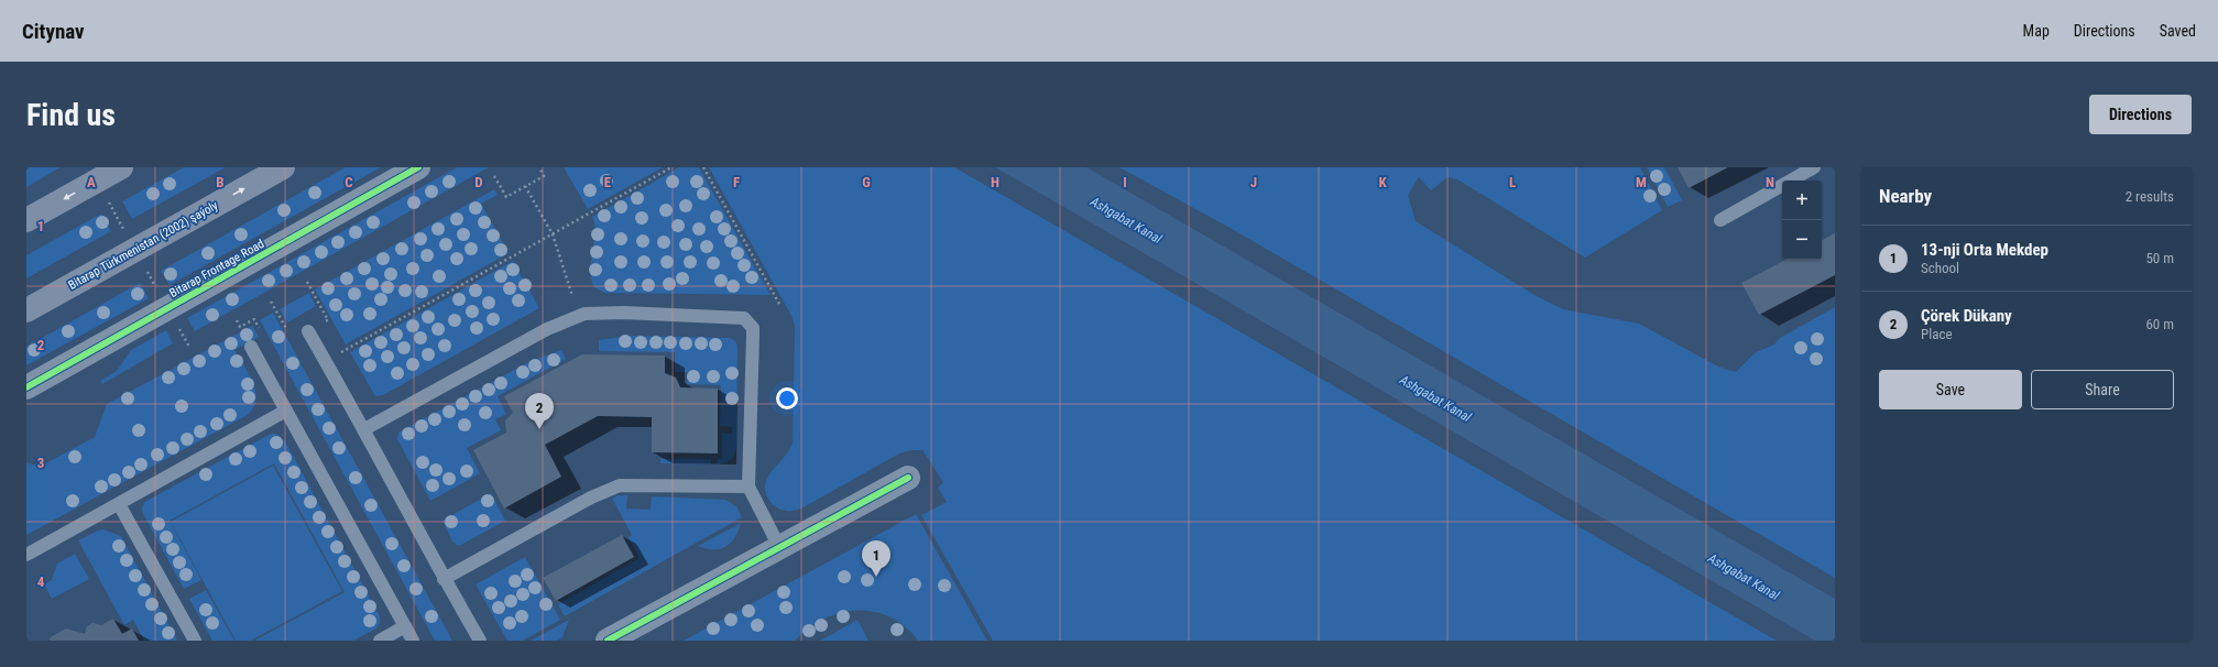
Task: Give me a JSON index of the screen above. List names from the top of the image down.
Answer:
{
  "streets": {
    "main road": ["Bitarap Türkmenistan (2002) şaýoly"],
    "street": ["Bitarap Frontage Road"]
  },
  "water": ["Ashgabat Kanal"],
  "page": {
    "header": "Citynav",
    "nav": ["Map", "Directions", "Saved"],
    "buttons": [
      "Directions",
      ["Save", "Share"]
    ],
    "title": "Find us",
    "heading": ["Nearby", "2 results"],
    "map_buttons": ["+", "−"],
    "list": [
      {
        "mark": "1",
        "name": "13-nji Orta Mekdep",
        "note": "School",
        "value": "50 m"
      },
      {
        "mark": "2",
        "name": "Çörek Dükany",
        "note": "Place",
        "value": "60 m"
      }
    ],
    "pins": ["2", "1"]
  },
  "grid": {
    "columns": [
      "A",
      "B",
      "C",
      "D",
      "E",
      "F",
      "G",
      "H",
      "I",
      "J",
      "K",
      "L",
      "M",
      "N"
    ],
    "rows": [
      "1",
      "2",
      "3",
      "4"
    ]
  }
}
